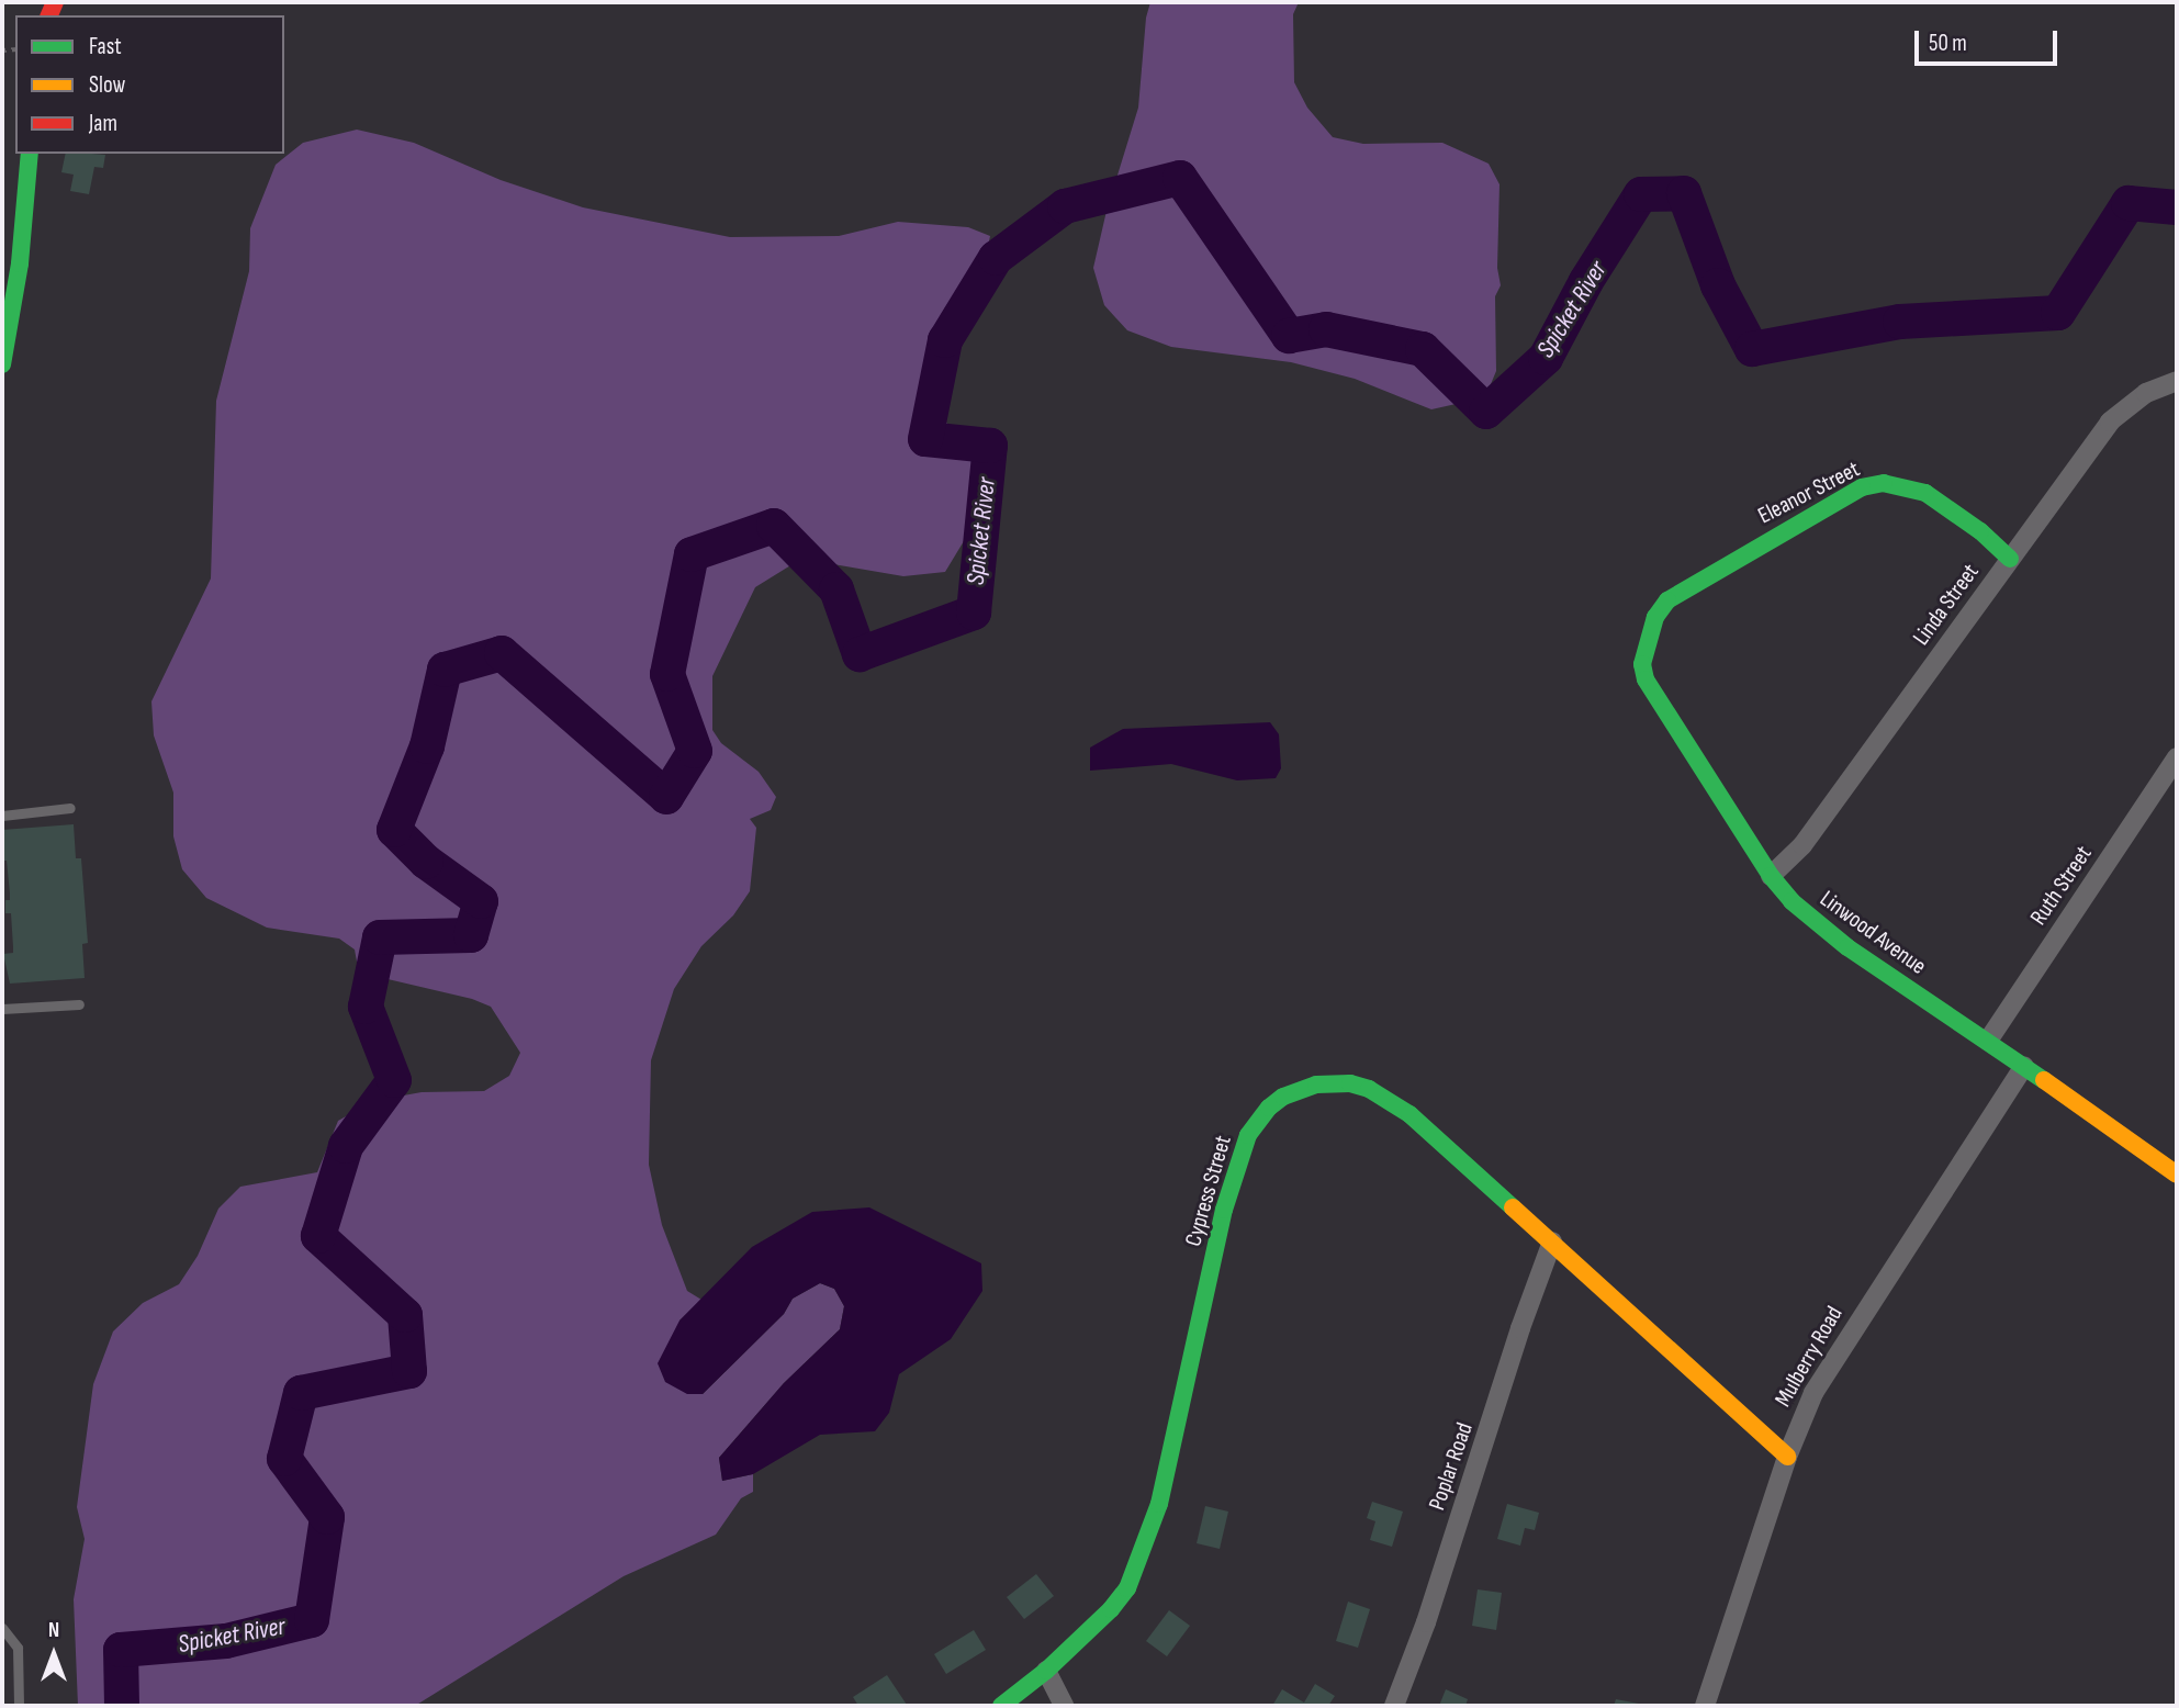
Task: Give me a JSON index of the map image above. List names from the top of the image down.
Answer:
{
  "streets": {
    "street": [
      "Eleanor Street",
      "Linda Street",
      "Ruth Street",
      "Linwood Avenue",
      "Cypress Street",
      "Mulberry Road",
      "Poplar Road"
    ]
  },
  "crossings": [
    ["Eleanor Street", "Linda Street"],
    ["Eleanor Street", "Linwood Avenue"],
    ["Linda Street", "Linwood Avenue"],
    ["Ruth Street", "Linwood Avenue"],
    ["Linwood Avenue", "Mulberry Road"],
    ["Cypress Street", "Mulberry Road"],
    ["Cypress Street", "Poplar Road"]
  ],
  "water": ["Spicket River"],
  "legend": ["Fast", "Slow", "Jam"],
  "scale_bar": "50 m",
  "north": "top"
}
